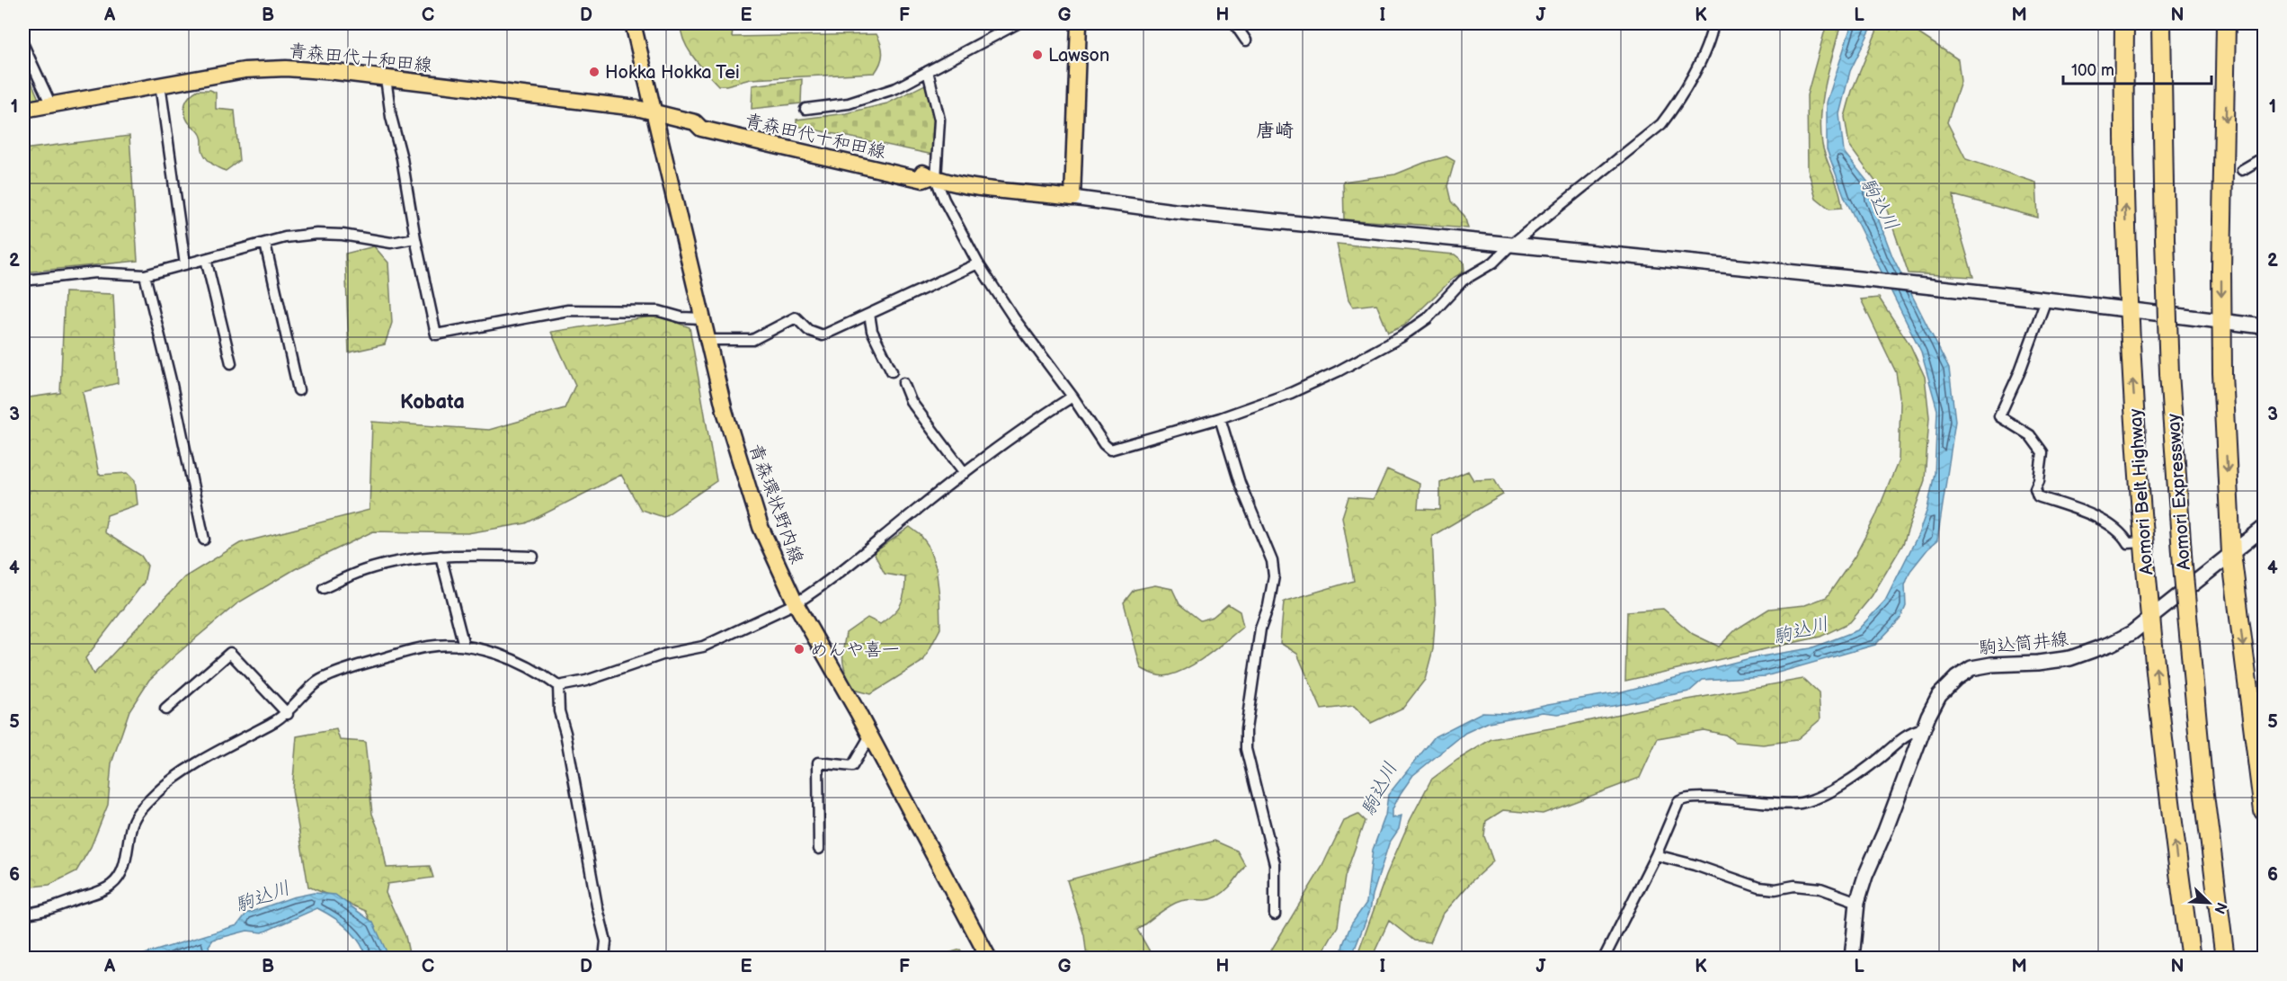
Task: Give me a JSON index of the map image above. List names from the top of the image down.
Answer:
{
  "streets": {
    "highway": ["Aomori Belt Highway", "Aomori Expressway"],
    "main road": ["青森田代十和田線", "青森環状野内線"],
    "street": ["駒込筒井線"]
  },
  "crossings": [
    ["青森田代十和田線", "青森環状野内線"],
    ["Aomori Belt Highway", "駒込筒井線"]
  ],
  "districts": ["唐崎", "Kobata"],
  "water": ["駒込川"],
  "places": ["Lawson", "Hokka Hokka Tei", "めんや喜一"],
  "scale_bar": "100 m",
  "north": "bottom right",
  "grid": {
    "columns": [
      "A",
      "B",
      "C",
      "D",
      "E",
      "F",
      "G",
      "H",
      "I",
      "J",
      "K",
      "L",
      "M",
      "N"
    ],
    "rows": [
      "1",
      "2",
      "3",
      "4",
      "5",
      "6"
    ]
  }
}
